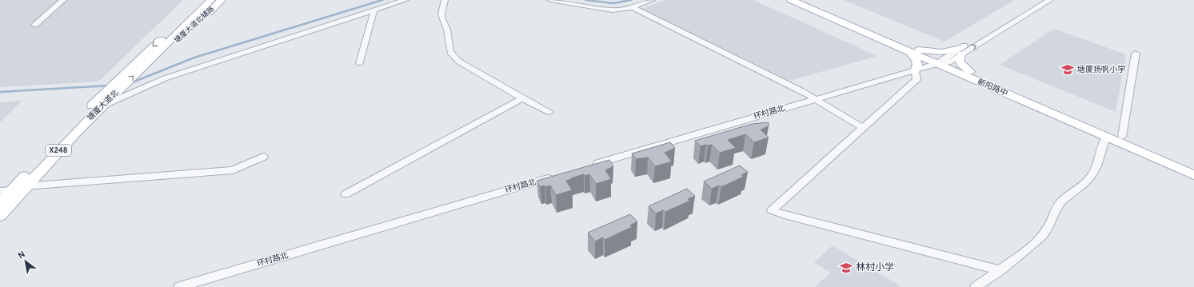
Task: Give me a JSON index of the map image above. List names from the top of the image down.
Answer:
{
  "streets": {
    "main road": [
      "塘厦大道北辅路",
      "新阳路中",
      "塘厦大道北",
      "X248"
    ],
    "street": ["环村路北"]
  },
  "crossings": [
    ["塘厦大道北辅路", "塘厦大道北"],
    ["新阳路中", "环村路北"]
  ],
  "places": {
    "school or university": ["塘厦扬帆小学", "林村小学"]
  },
  "north": "top left"
}
